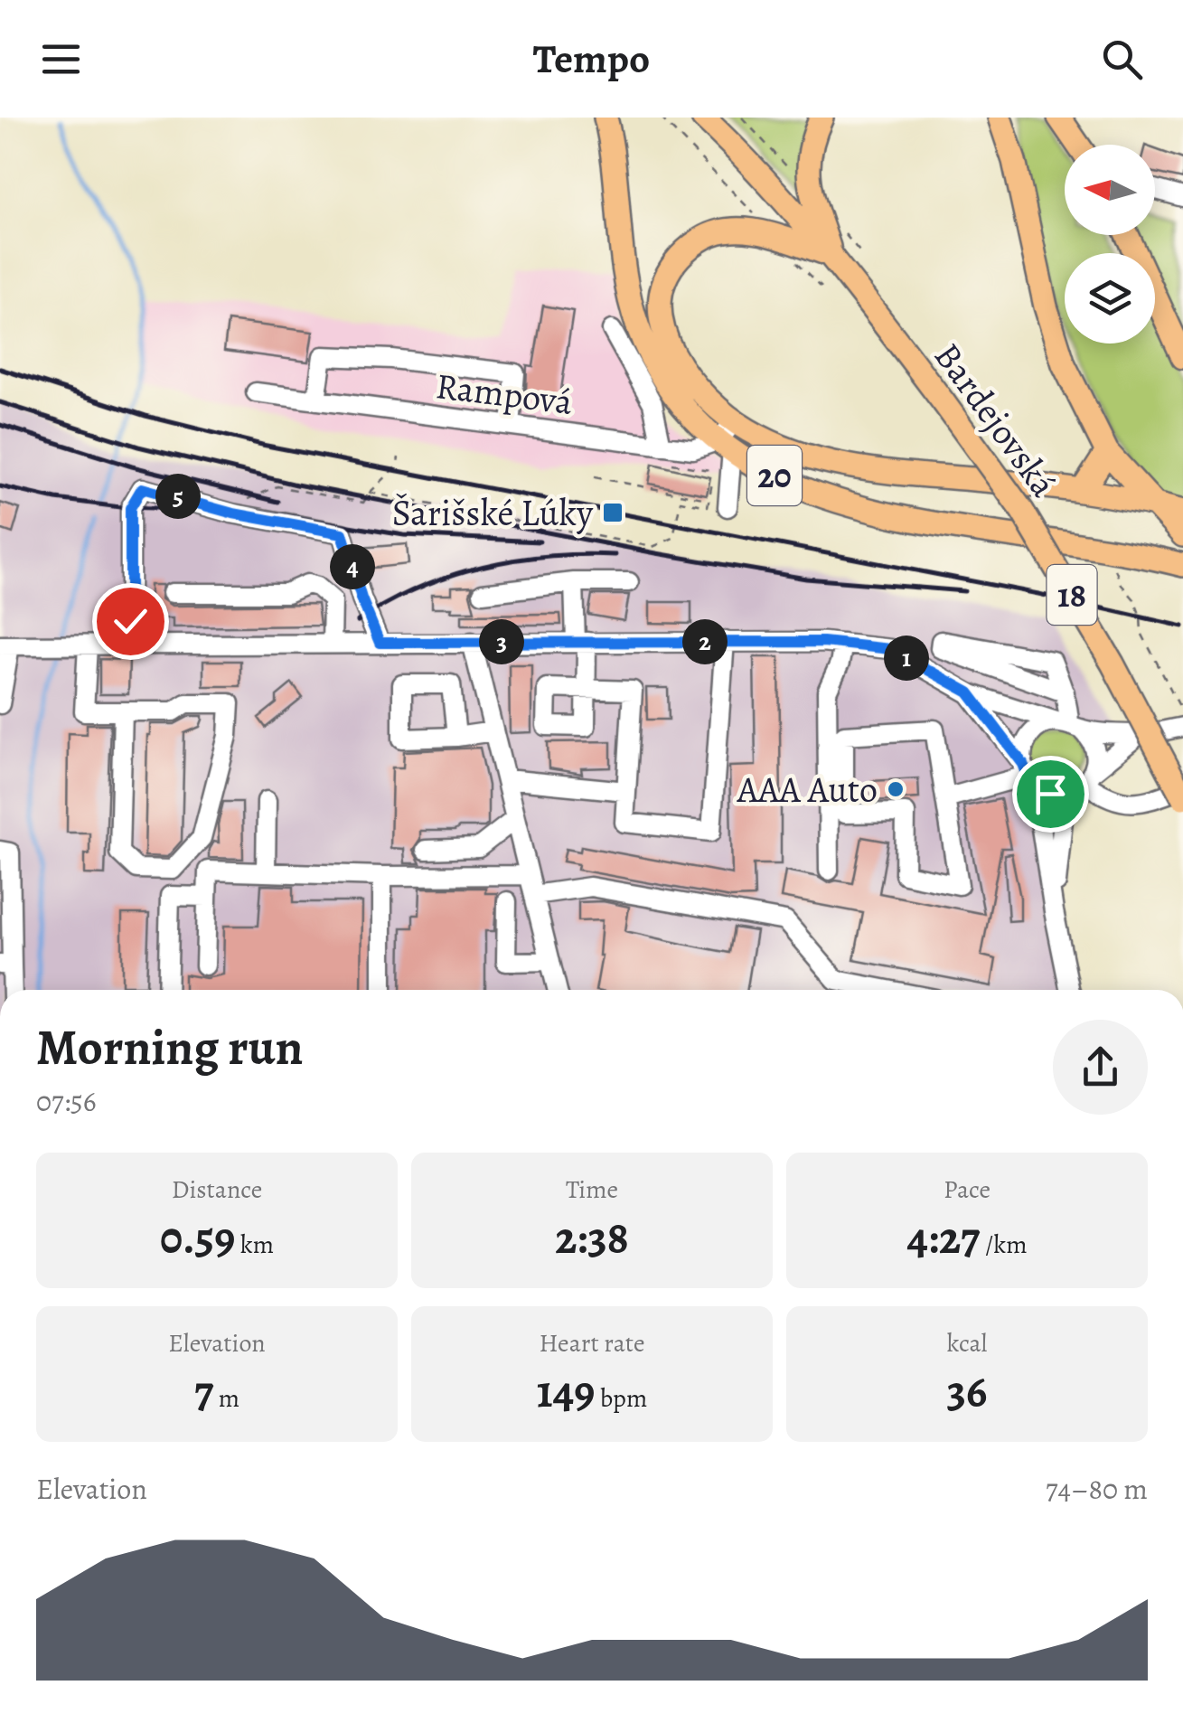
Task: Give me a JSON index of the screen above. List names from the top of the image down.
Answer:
{
  "streets": {
    "main road": ["Bardejovská", "20", "18"],
    "street": ["Rampová"]
  },
  "crossings": [
    ["Rampová", "20"],
    ["Bardejovská", "20"]
  ],
  "places": {
    "transit": ["Šarišské Lúky"],
    "other": ["AAA Auto"]
  },
  "north": "left",
  "page": {
    "header": "Tempo",
    "pins": [
      "5",
      "4",
      "2",
      "3",
      "1"
    ],
    "heading": ["Morning run", "07:56"],
    "stats": [
      ["Distance", "0.59 km"],
      ["Time", "2:38"],
      ["Pace", "4:27 /km"],
      ["Elevation", "7 m"],
      ["Heart rate", "149 bpm"],
      ["kcal", "36"]
    ],
    "chart": ["Elevation", "74–80 m"]
  }
}
